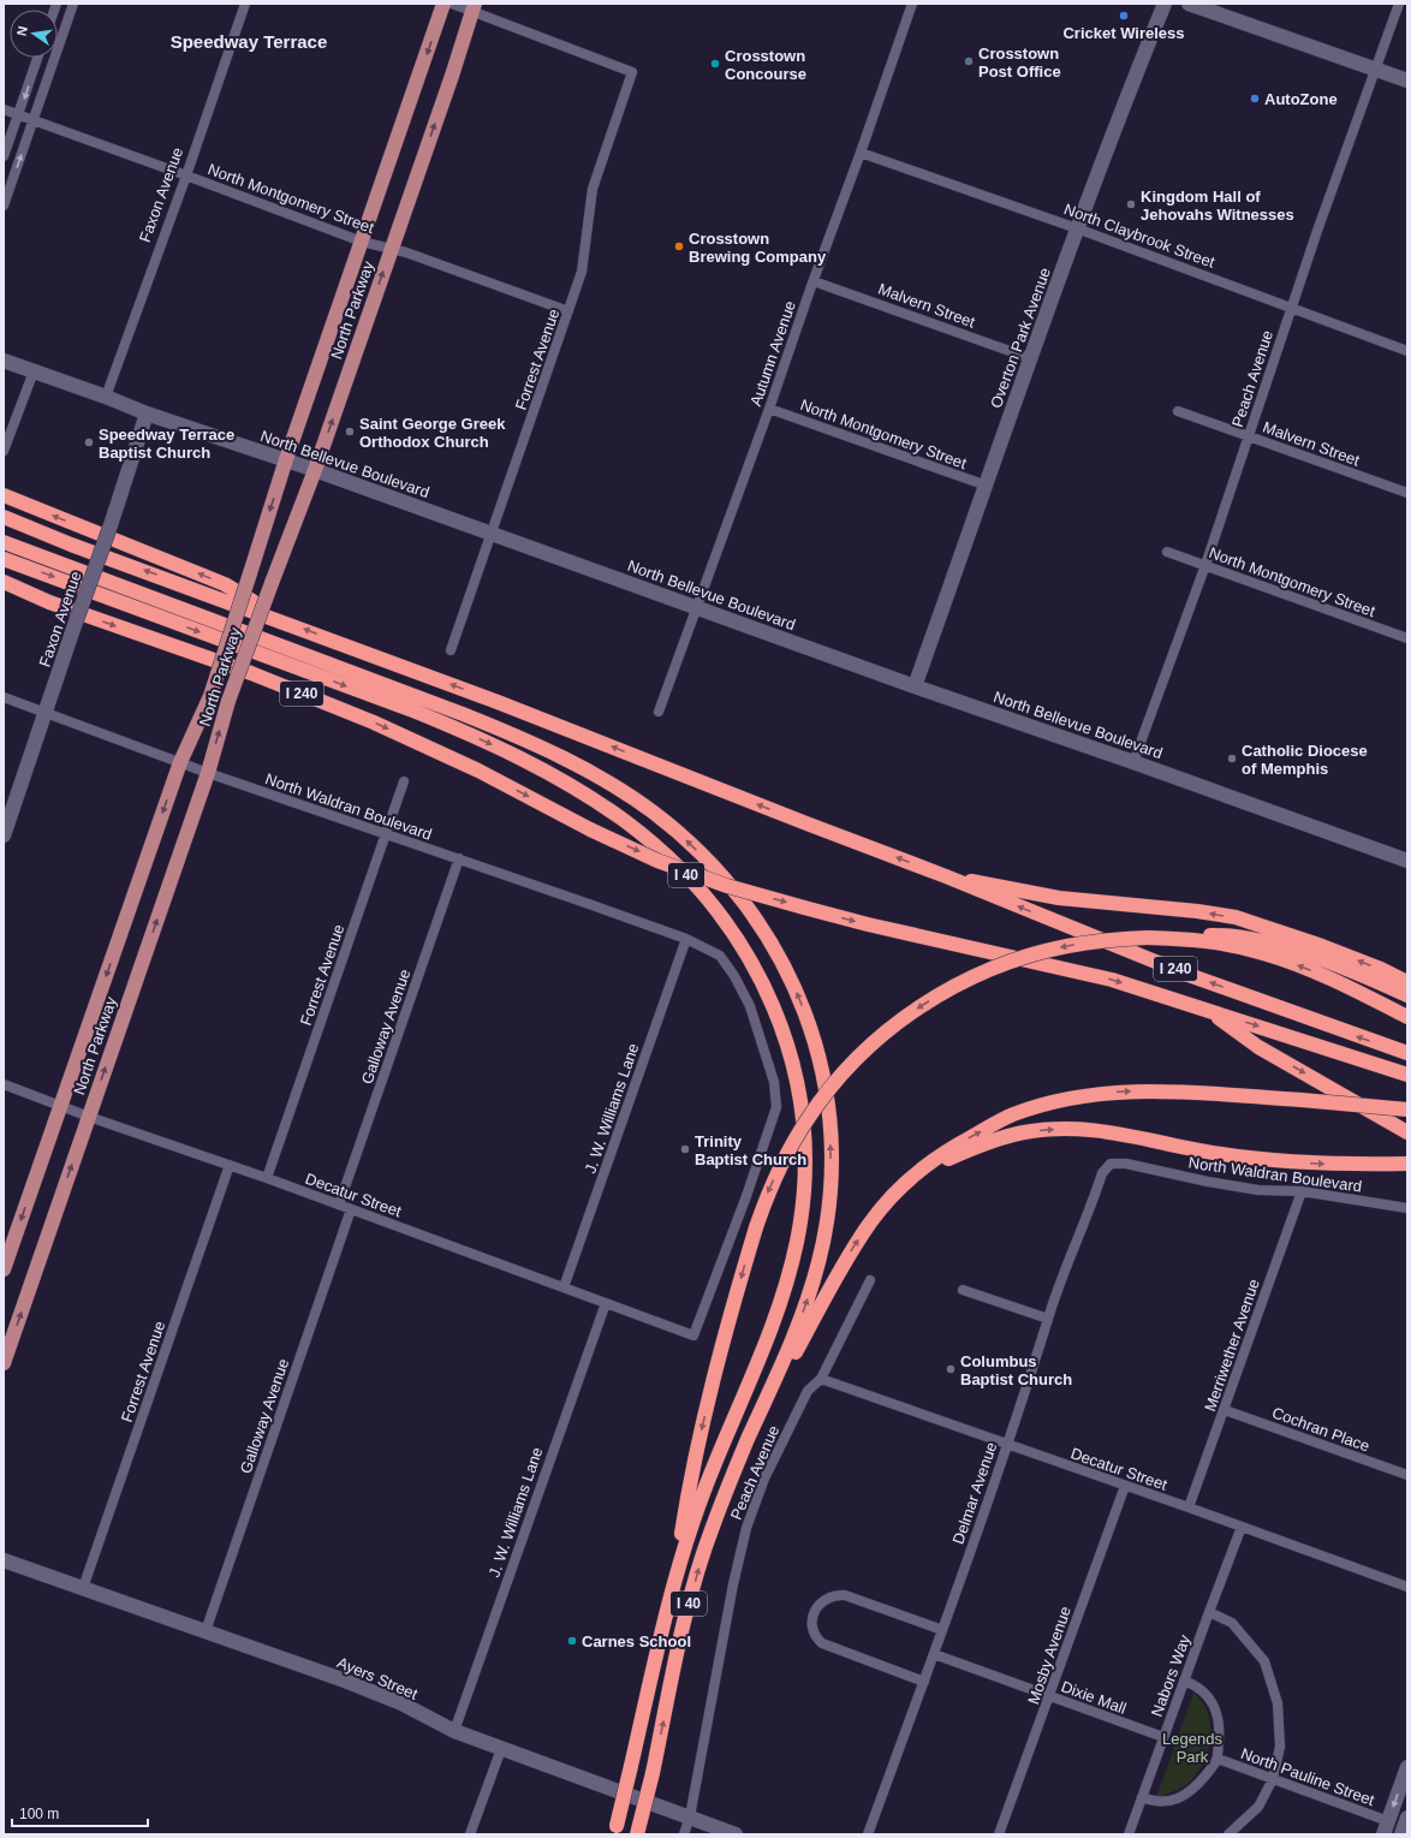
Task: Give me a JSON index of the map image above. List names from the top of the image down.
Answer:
{
  "streets": {
    "highway": ["I 240", "I 40"],
    "main road": ["North Parkway"],
    "street": [
      "Faxon Avenue",
      "North Montgomery Street",
      "North Claybrook Street",
      "Malvern Street",
      "Overton Park Avenue",
      "Autumn Avenue",
      "Forrest Avenue",
      "Peach Avenue",
      "North Bellevue Boulevard",
      "North Waldran Boulevard",
      "Galloway Avenue",
      "J. W. Williams Lane",
      "Decatur Street",
      "Merriwether Avenue",
      "Cochran Place",
      "Delmar Avenue",
      "Mosby Avenue",
      "Nabors Way",
      "Ayers Street",
      "Dixie Mall",
      "North Pauline Street"
    ]
  },
  "crossings": [
    ["Faxon Avenue", "North Montgomery Street"],
    ["Faxon Avenue", "North Bellevue Boulevard"],
    ["Faxon Avenue", "North Waldran Boulevard"],
    ["North Montgomery Street", "North Parkway"],
    ["North Montgomery Street", "Overton Park Avenue"],
    ["North Montgomery Street", "Autumn Avenue"],
    ["North Montgomery Street", "Forrest Avenue"],
    ["North Montgomery Street", "Peach Avenue"],
    ["North Claybrook Street", "Overton Park Avenue"],
    ["North Claybrook Street", "Autumn Avenue"],
    ["North Claybrook Street", "Peach Avenue"],
    ["Malvern Street", "Overton Park Avenue"],
    ["Malvern Street", "Autumn Avenue"],
    ["Malvern Street", "Peach Avenue"],
    ["North Parkway", "Forrest Avenue"],
    ["North Parkway", "North Bellevue Boulevard"],
    ["North Parkway", "North Waldran Boulevard"],
    ["North Parkway", "Decatur Street"],
    ["Overton Park Avenue", "North Bellevue Boulevard"],
    ["Autumn Avenue", "North Bellevue Boulevard"],
    ["Forrest Avenue", "North Bellevue Boulevard"],
    ["Forrest Avenue", "North Waldran Boulevard"],
    ["Forrest Avenue", "Decatur Street"],
    ["Forrest Avenue", "Ayers Street"],
    ["Peach Avenue", "North Bellevue Boulevard"],
    ["Peach Avenue", "Decatur Street"],
    ["Peach Avenue", "Ayers Street"],
    ["North Waldran Boulevard", "Galloway Avenue"],
    ["North Waldran Boulevard", "J. W. Williams Lane"],
    ["North Waldran Boulevard", "Decatur Street"],
    ["North Waldran Boulevard", "Merriwether Avenue"],
    ["North Waldran Boulevard", "Delmar Avenue"],
    ["Galloway Avenue", "Decatur Street"],
    ["Galloway Avenue", "Ayers Street"],
    ["J. W. Williams Lane", "Decatur Street"],
    ["J. W. Williams Lane", "Ayers Street"],
    ["Decatur Street", "Merriwether Avenue"],
    ["Decatur Street", "Delmar Avenue"],
    ["Decatur Street", "Mosby Avenue"],
    ["Decatur Street", "Nabors Way"],
    ["Merriwether Avenue", "Cochran Place"],
    ["Delmar Avenue", "Dixie Mall"],
    ["Mosby Avenue", "Dixie Mall"],
    ["Nabors Way", "Dixie Mall"]
  ],
  "districts": ["Speedway Terrace"],
  "parks": ["Legends Park"],
  "places": [
    "Cricket Wireless",
    "Crosstown Post Office",
    "Crosstown Concourse",
    "AutoZone",
    "Kingdom Hall of Jehovahs Witnesses",
    "Crosstown Brewing Company",
    "Saint George Greek Orthodox Church",
    "Speedway Terrace Baptist Church",
    "Catholic Diocese of Memphis",
    "Trinity Baptist Church",
    "Columbus Baptist Church",
    "Carnes School"
  ],
  "scale_bar": "100 m",
  "north": "left"
}
